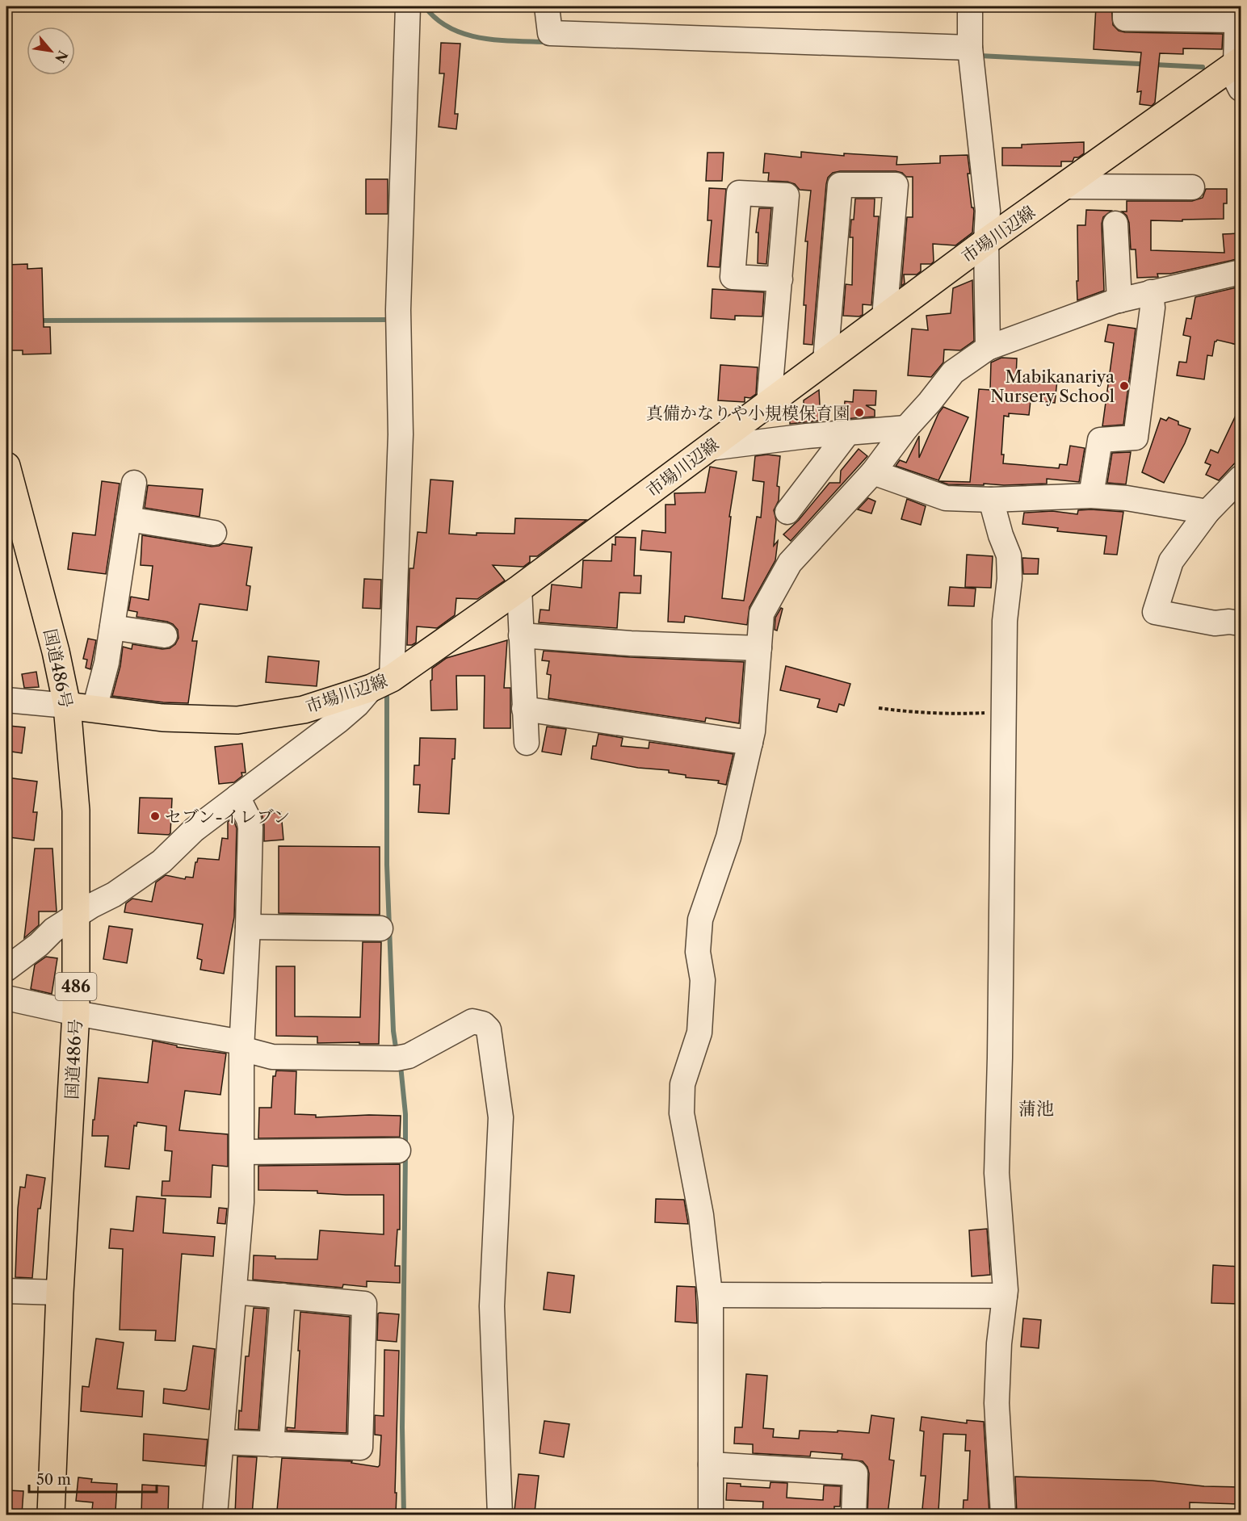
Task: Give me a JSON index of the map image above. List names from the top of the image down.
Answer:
{
  "streets": {
    "main road": ["市場川辺線", "国道486号", "486"]
  },
  "crossings": [
    ["市場川辺線", "国道486号"]
  ],
  "districts": ["蒲池"],
  "places": ["Mabikanariya Nursery School", "真備かなりや小規模保育園", "セブン-イレブン"],
  "scale_bar": "50 m",
  "north": "bottom right"
}
